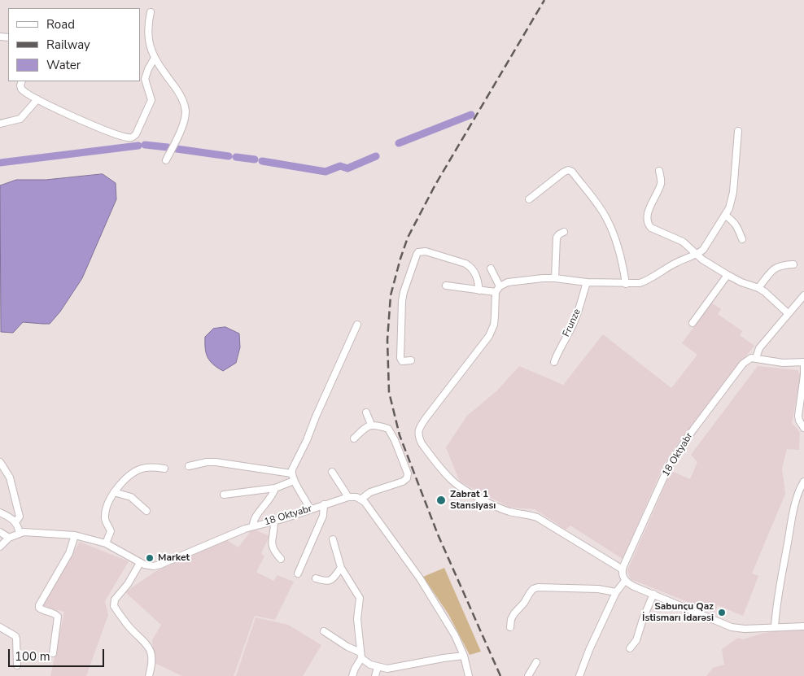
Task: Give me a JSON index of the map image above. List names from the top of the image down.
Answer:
{
  "streets": {
    "street": ["Frunze", "18 Oktyabr"]
  },
  "places": ["Zabrat 1 Stansiyası", "Market", "Sabunçu Qaz İstismarı İdarəsi"],
  "legend": ["Road", "Railway", "Water"],
  "scale_bar": "100 m"
}
